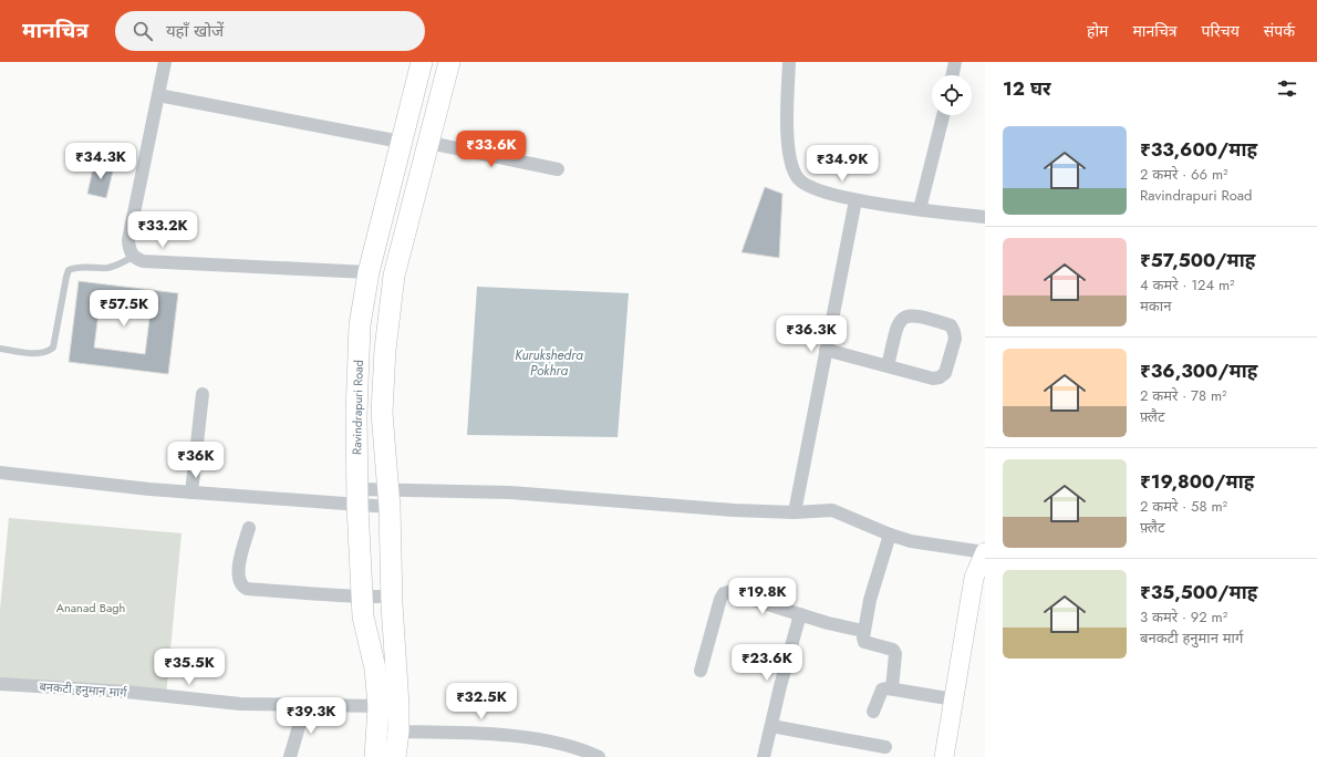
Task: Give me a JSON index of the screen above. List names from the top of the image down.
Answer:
{
  "streets": {
    "main road": ["Ravindrapuri Road"],
    "street": ["बनकटी हनुमान मार्ग"]
  },
  "crossings": [
    ["Ravindrapuri Road", "बनकटी हनुमान मार्ग"]
  ],
  "water": ["Kurukshedra Pokhra"],
  "parks": ["Ananad Bagh"],
  "page": {
    "header": "मानचित्र",
    "search": "यहाँ खोजें",
    "nav": [
      "होम",
      "मानचित्र",
      "परिचय",
      "संपर्क"
    ],
    "heading": "12 घर",
    "list": [
      {
        "name": "₹33,600/माह",
        "note": "2 कमरे · 66 m² · Ravindrapuri Road"
      },
      {
        "name": "₹57,500/माह",
        "note": "4 कमरे · 124 m² · मकान"
      },
      {
        "name": "₹36,300/माह",
        "note": "2 कमरे · 78 m² · फ़्लैट"
      },
      {
        "name": "₹19,800/माह",
        "note": "2 कमरे · 58 m² · फ़्लैट"
      },
      {
        "name": "₹35,500/माह",
        "note": "3 कमरे · 92 m² · बनकटी हनुमान मार्ग"
      }
    ],
    "price": [
      "₹33.6K",
      "₹34.3K",
      "₹34.9K",
      "₹33.2K",
      "₹57.5K",
      "₹36.3K",
      "₹36K",
      "₹19.8K",
      "₹23.6K",
      "₹35.5K",
      "₹32.5K",
      "₹39.3K"
    ]
  }
}
